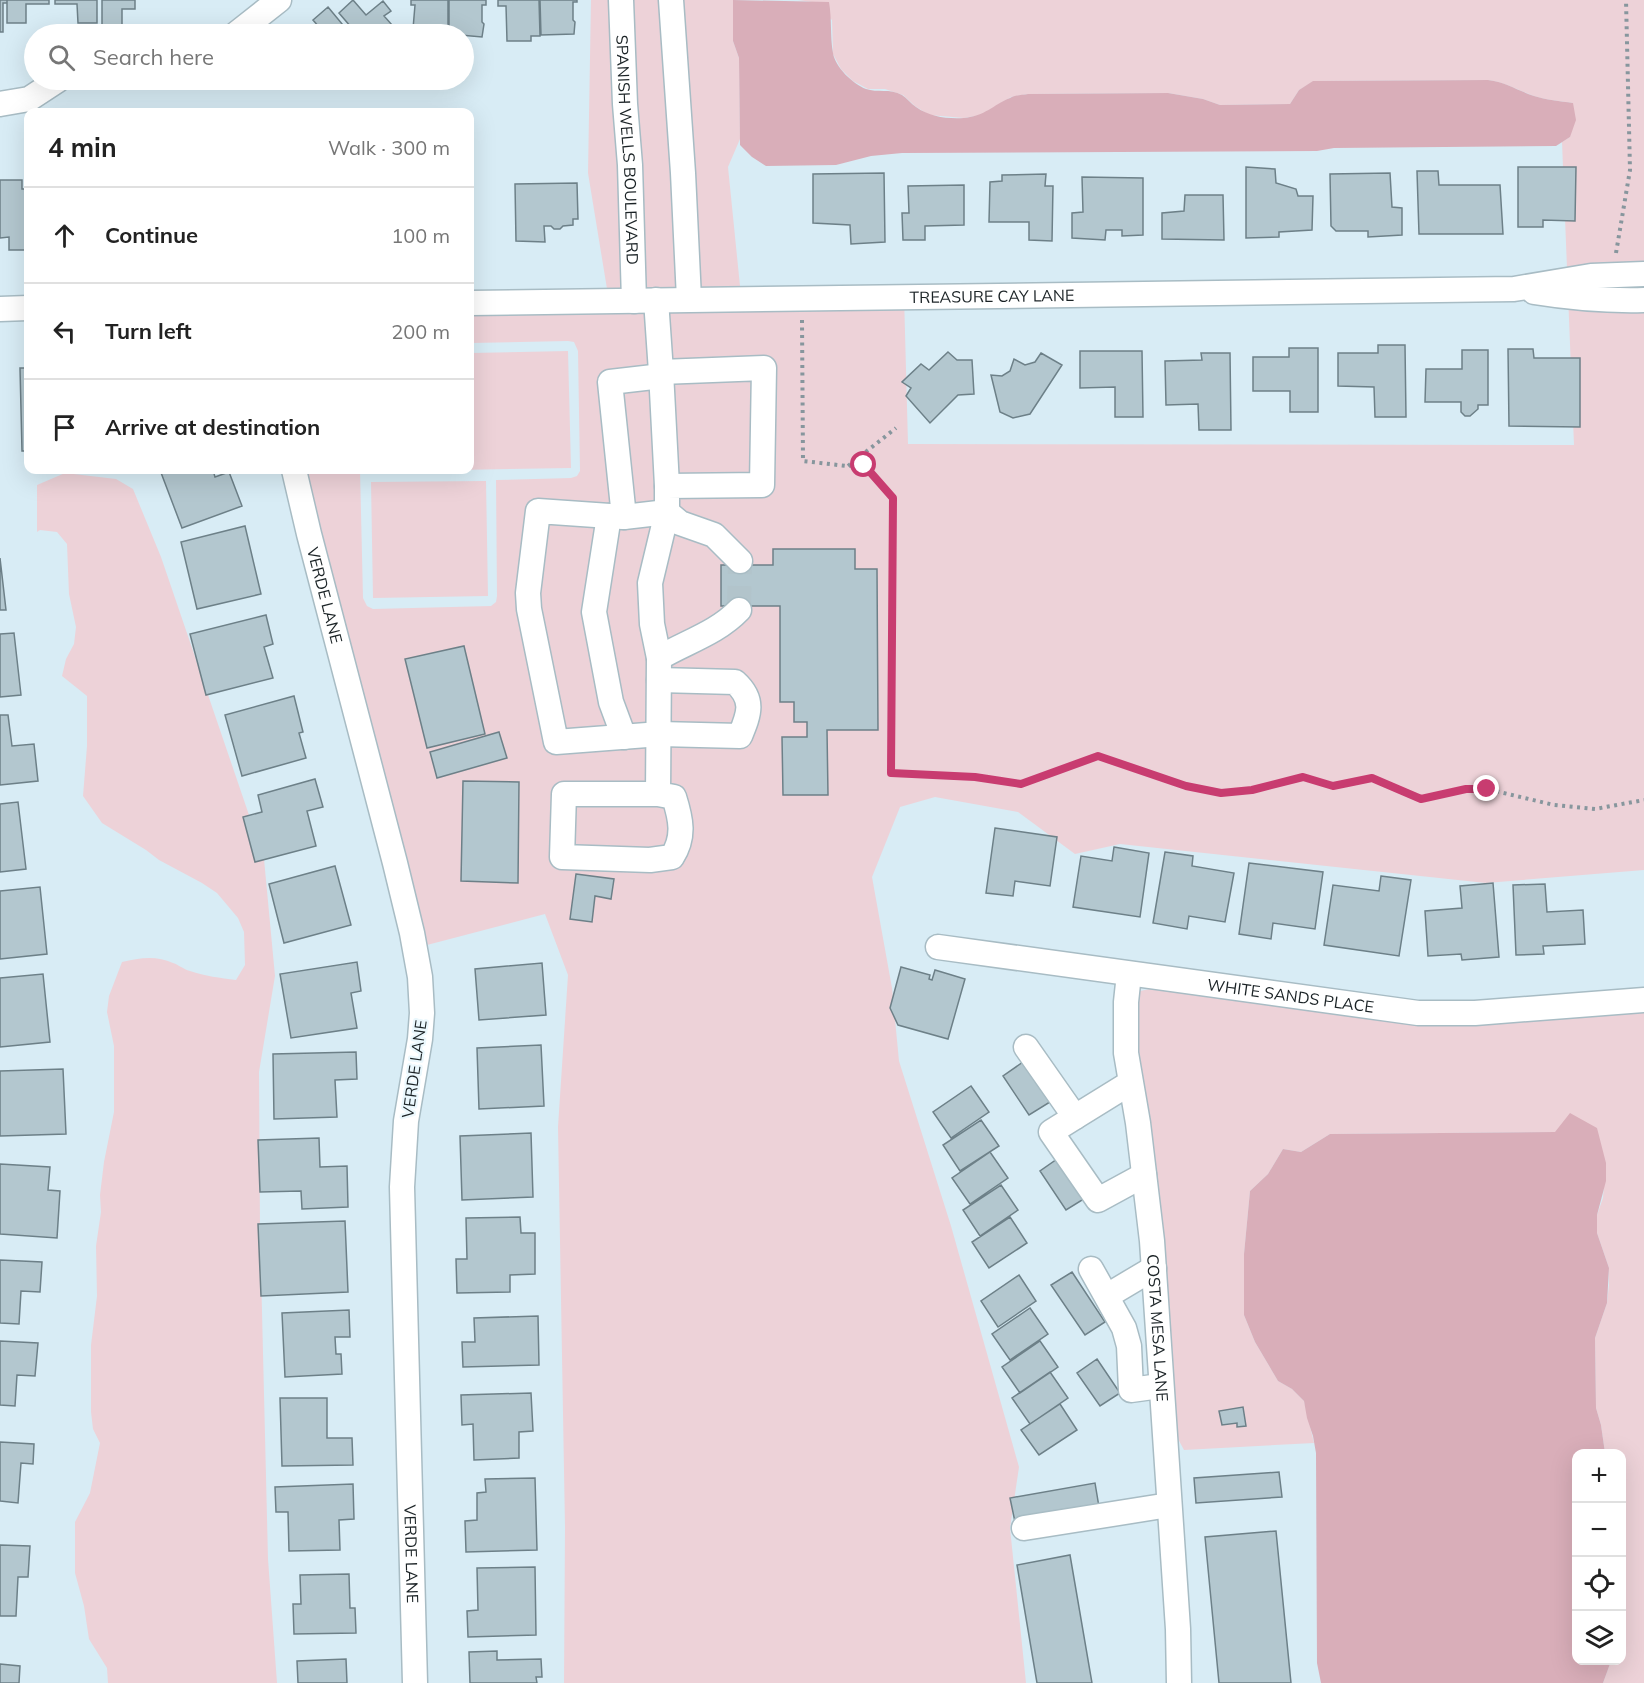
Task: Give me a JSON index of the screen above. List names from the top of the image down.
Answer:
{
  "streets": {
    "street": [
      "SPANISH WELLS BOULEVARD",
      "TREASURE CAY LANE",
      "VERDE LANE",
      "WHITE SANDS PLACE",
      "COSTA MESA LANE"
    ]
  },
  "crossings": [
    ["SPANISH WELLS BOULEVARD", "TREASURE CAY LANE"],
    ["WHITE SANDS PLACE", "COSTA MESA LANE"]
  ],
  "page": {
    "search": "Search here",
    "heading": ["4 min", "Walk · 300 m"],
    "list": [
      ["Continue", "100 m"],
      ["Turn left", "200 m"],
      "Arrive at destination"
    ],
    "map_buttons": ["+", "−"]
  }
}
